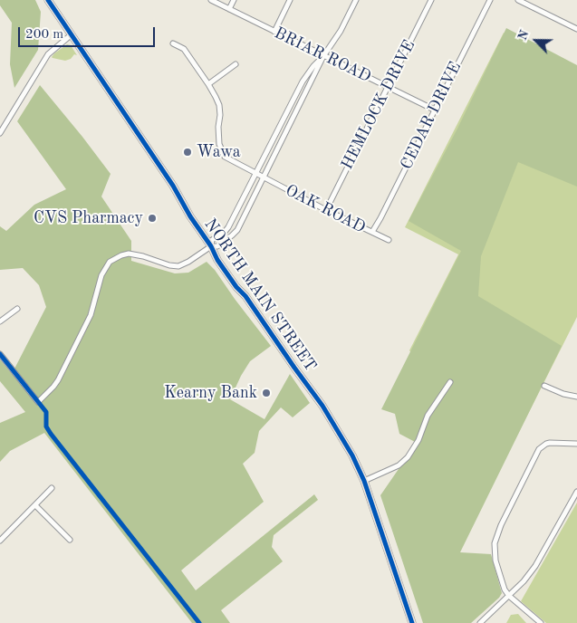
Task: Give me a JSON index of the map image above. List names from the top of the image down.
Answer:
{
  "streets": {
    "highway": ["NORTH MAIN STREET"],
    "street": [
      "BRIAR ROAD",
      "HEMLOCK DRIVE",
      "CEDAR DRIVE",
      "OAK ROAD"
    ]
  },
  "crossings": [
    ["BRIAR ROAD", "HEMLOCK DRIVE"],
    ["BRIAR ROAD", "CEDAR DRIVE"],
    ["HEMLOCK DRIVE", "OAK ROAD"],
    ["CEDAR DRIVE", "OAK ROAD"]
  ],
  "places": ["Wawa", "CVS Pharmacy", "Kearny Bank"],
  "scale_bar": "200 m",
  "north": "top left"
}
